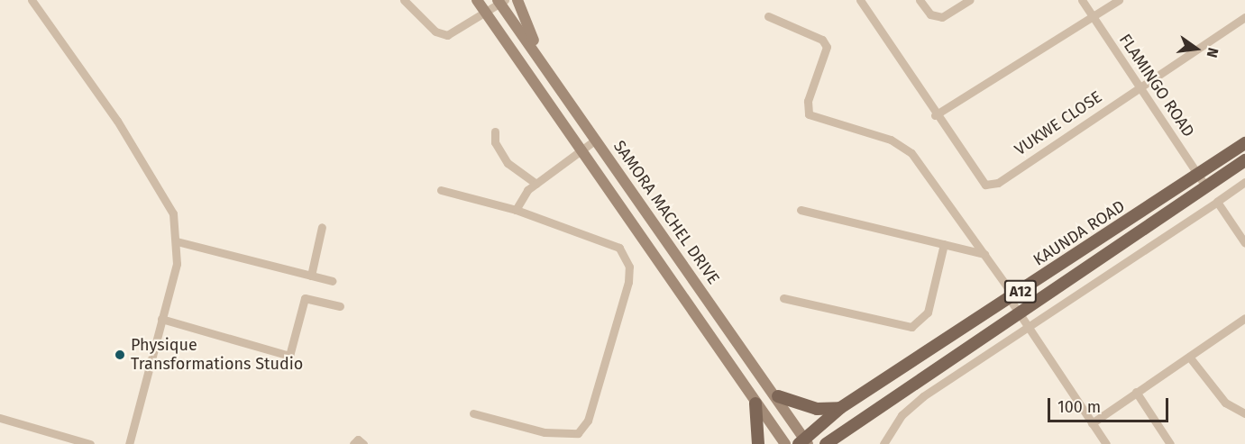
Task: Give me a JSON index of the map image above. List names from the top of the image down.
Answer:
{
  "streets": {
    "main road": ["SAMORA MACHEL DRIVE", "KAUNDA ROAD", "A12"],
    "street": ["FLAMINGO ROAD", "VUKWE CLOSE"]
  },
  "crossings": [
    ["FLAMINGO ROAD", "VUKWE CLOSE"],
    ["FLAMINGO ROAD", "KAUNDA ROAD"],
    ["FLAMINGO ROAD", "A12"],
    ["SAMORA MACHEL DRIVE", "KAUNDA ROAD"]
  ],
  "places": ["Physique Transformations Studio"],
  "scale_bar": "100 m",
  "north": "right"
}
